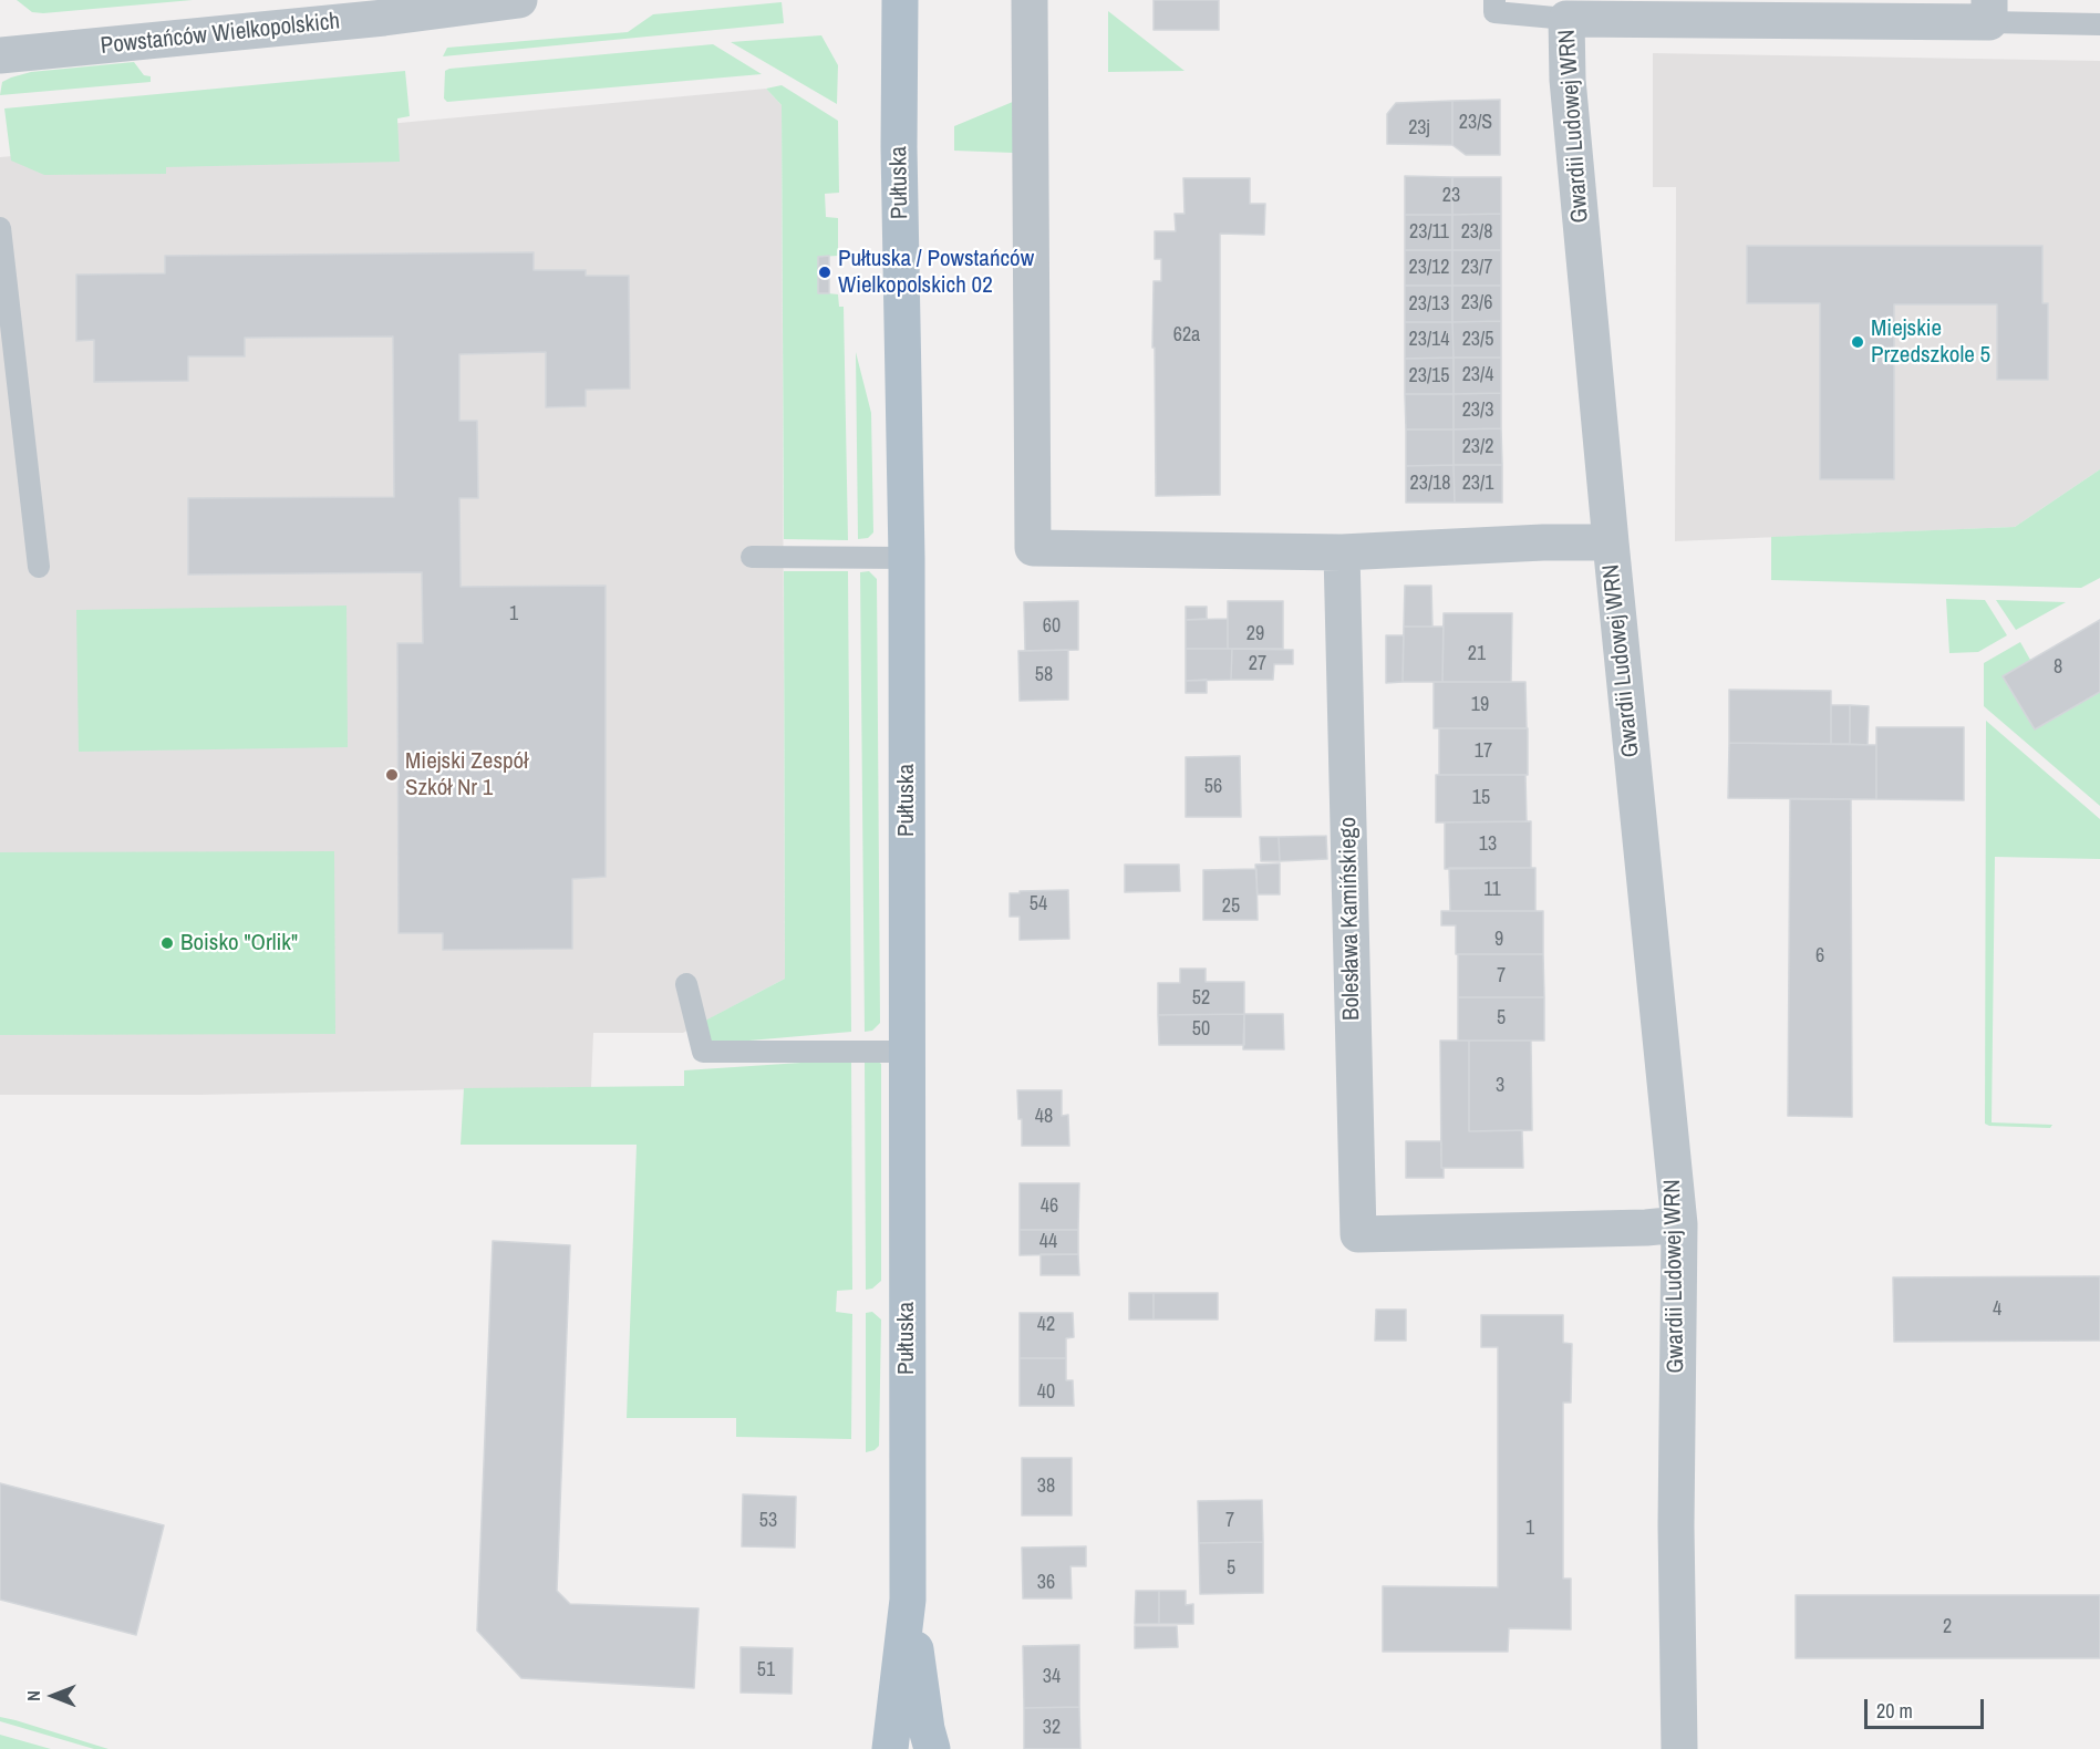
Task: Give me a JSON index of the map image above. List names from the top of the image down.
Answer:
{
  "streets": {
    "main road": ["Pułtuska"],
    "street": ["Powstańców Wielkopolskich", "Gwardii Ludowej WRN", "Bolesława Kamińskiego"]
  },
  "crossings": [
    ["Gwardii Ludowej WRN", "Bolesława Kamińskiego"]
  ],
  "places": [
    "Pułtuska / Powstańców Wielkopolskich 02",
    "Miejskie Przedszkole 5",
    "Miejski Zespół Szkół Nr 1",
    "Boisko \"Orlik\""
  ],
  "house_numbers": [
    "23/S",
    "23j",
    "23",
    "23/11",
    "23/8",
    "23/12",
    "23/7",
    "23/6",
    "23/13",
    "62a",
    "23/14",
    "23/5",
    "23/4",
    "23/15",
    "23/3",
    "23/2",
    "23/18",
    "23/1",
    "1",
    "60",
    "29",
    "21",
    "27",
    "8",
    "58",
    "19",
    "17",
    "56",
    "15",
    "13",
    "11",
    "54",
    "25",
    "9",
    "6",
    "7",
    "52",
    "5",
    "50",
    "3",
    "48",
    "46",
    "44",
    "4",
    "42",
    "40",
    "38",
    "53",
    "7",
    "1",
    "5",
    "36",
    "2",
    "51",
    "34",
    "32"
  ],
  "scale_bar": "20 m",
  "north": "left"
}
